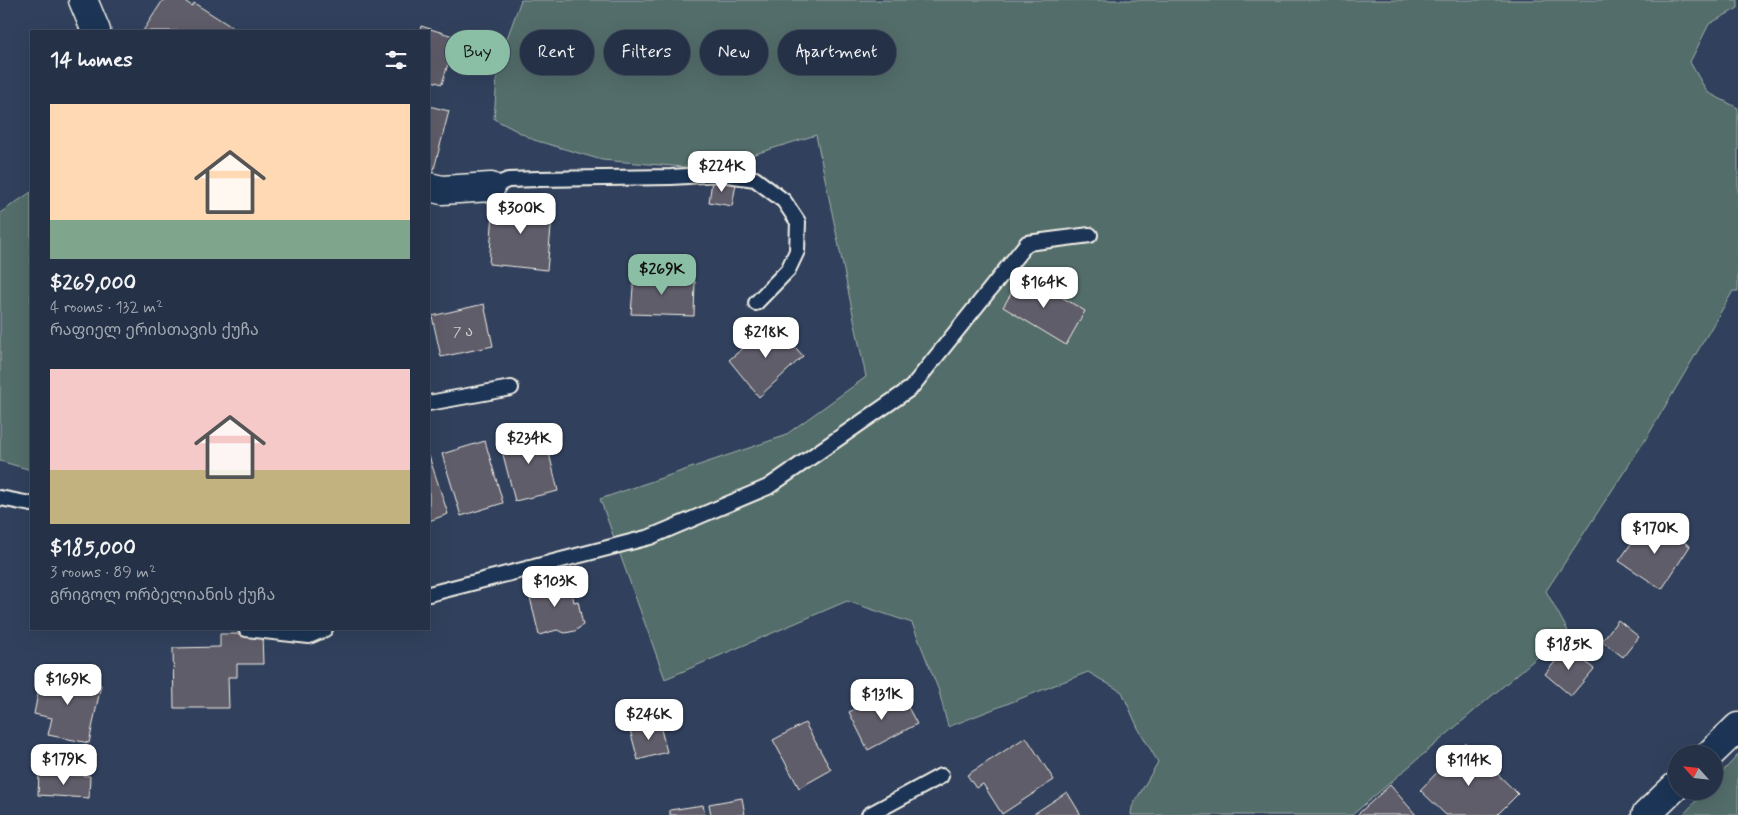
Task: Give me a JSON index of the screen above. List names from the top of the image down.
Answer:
{
  "house_numbers": ["7 ა"],
  "north": "top left",
  "page": {
    "chip": [
      "Buy",
      "Rent",
      "Filters",
      "New",
      "Apartment"
    ],
    "heading": "14 homes",
    "list": [
      {
        "name": "$269,000",
        "note": "4 rooms · 132 m² · რაფიელ ერისთავის ქუჩა"
      },
      {
        "name": "$185,000",
        "note": "3 rooms · 89 m² · გრიგოლ ორბელიანის ქუჩა"
      }
    ],
    "price": [
      "$224K",
      "$300K",
      "$269K",
      "$164K",
      "$218K",
      "$234K",
      "$170K",
      "$103K",
      "$185K",
      "$169K",
      "$131K",
      "$246K",
      "$179K",
      "$114K"
    ]
  }
}
